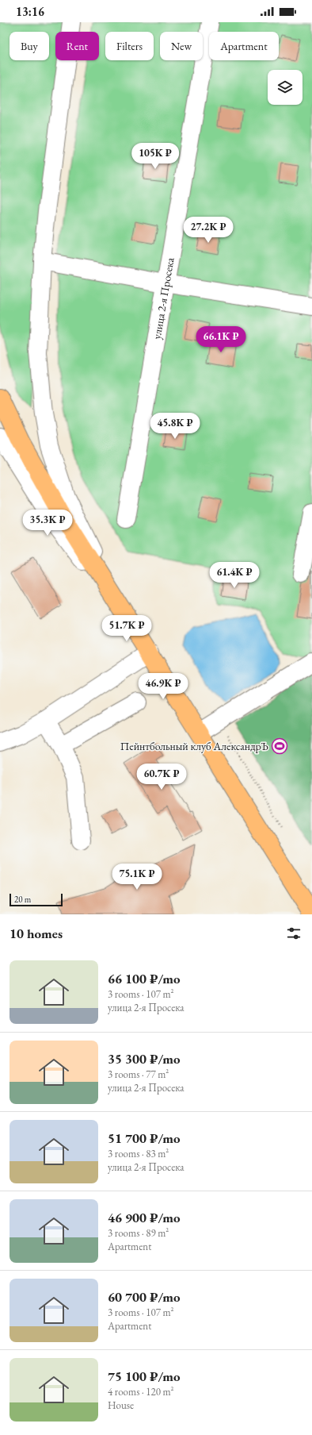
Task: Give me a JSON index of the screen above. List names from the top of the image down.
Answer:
{
  "streets": {
    "street": ["улица 2-я Просека"]
  },
  "places": {
    "sports": ["Пейнтбольный клуб АлександрЪ"]
  },
  "scale_bar": "20 m",
  "page": {
    "status": "13:16",
    "chip": [
      "Buy",
      "Rent",
      "Filters",
      "New",
      "Apartment"
    ],
    "price": [
      "105K ₽",
      "27.2K ₽",
      "66.1K ₽",
      "45.8K ₽",
      "35.3K ₽",
      "61.4K ₽",
      "51.7K ₽",
      "46.9K ₽",
      "60.7K ₽",
      "75.1K ₽"
    ],
    "scale": "20 m",
    "heading": "10 homes",
    "list": [
      {
        "name": "66 100 ₽/mo",
        "note": "3 rooms · 107 m² · улица 2-я Просека"
      },
      {
        "name": "35 300 ₽/mo",
        "note": "3 rooms · 77 m² · улица 2-я Просека"
      },
      {
        "name": "51 700 ₽/mo",
        "note": "3 rooms · 83 m² · улица 2-я Просека"
      },
      {
        "name": "46 900 ₽/mo",
        "note": "3 rooms · 89 m² · Apartment"
      },
      {
        "name": "60 700 ₽/mo",
        "note": "3 rooms · 107 m² · Apartment"
      },
      {
        "name": "75 100 ₽/mo",
        "note": "4 rooms · 120 m² · House"
      }
    ]
  }
}
